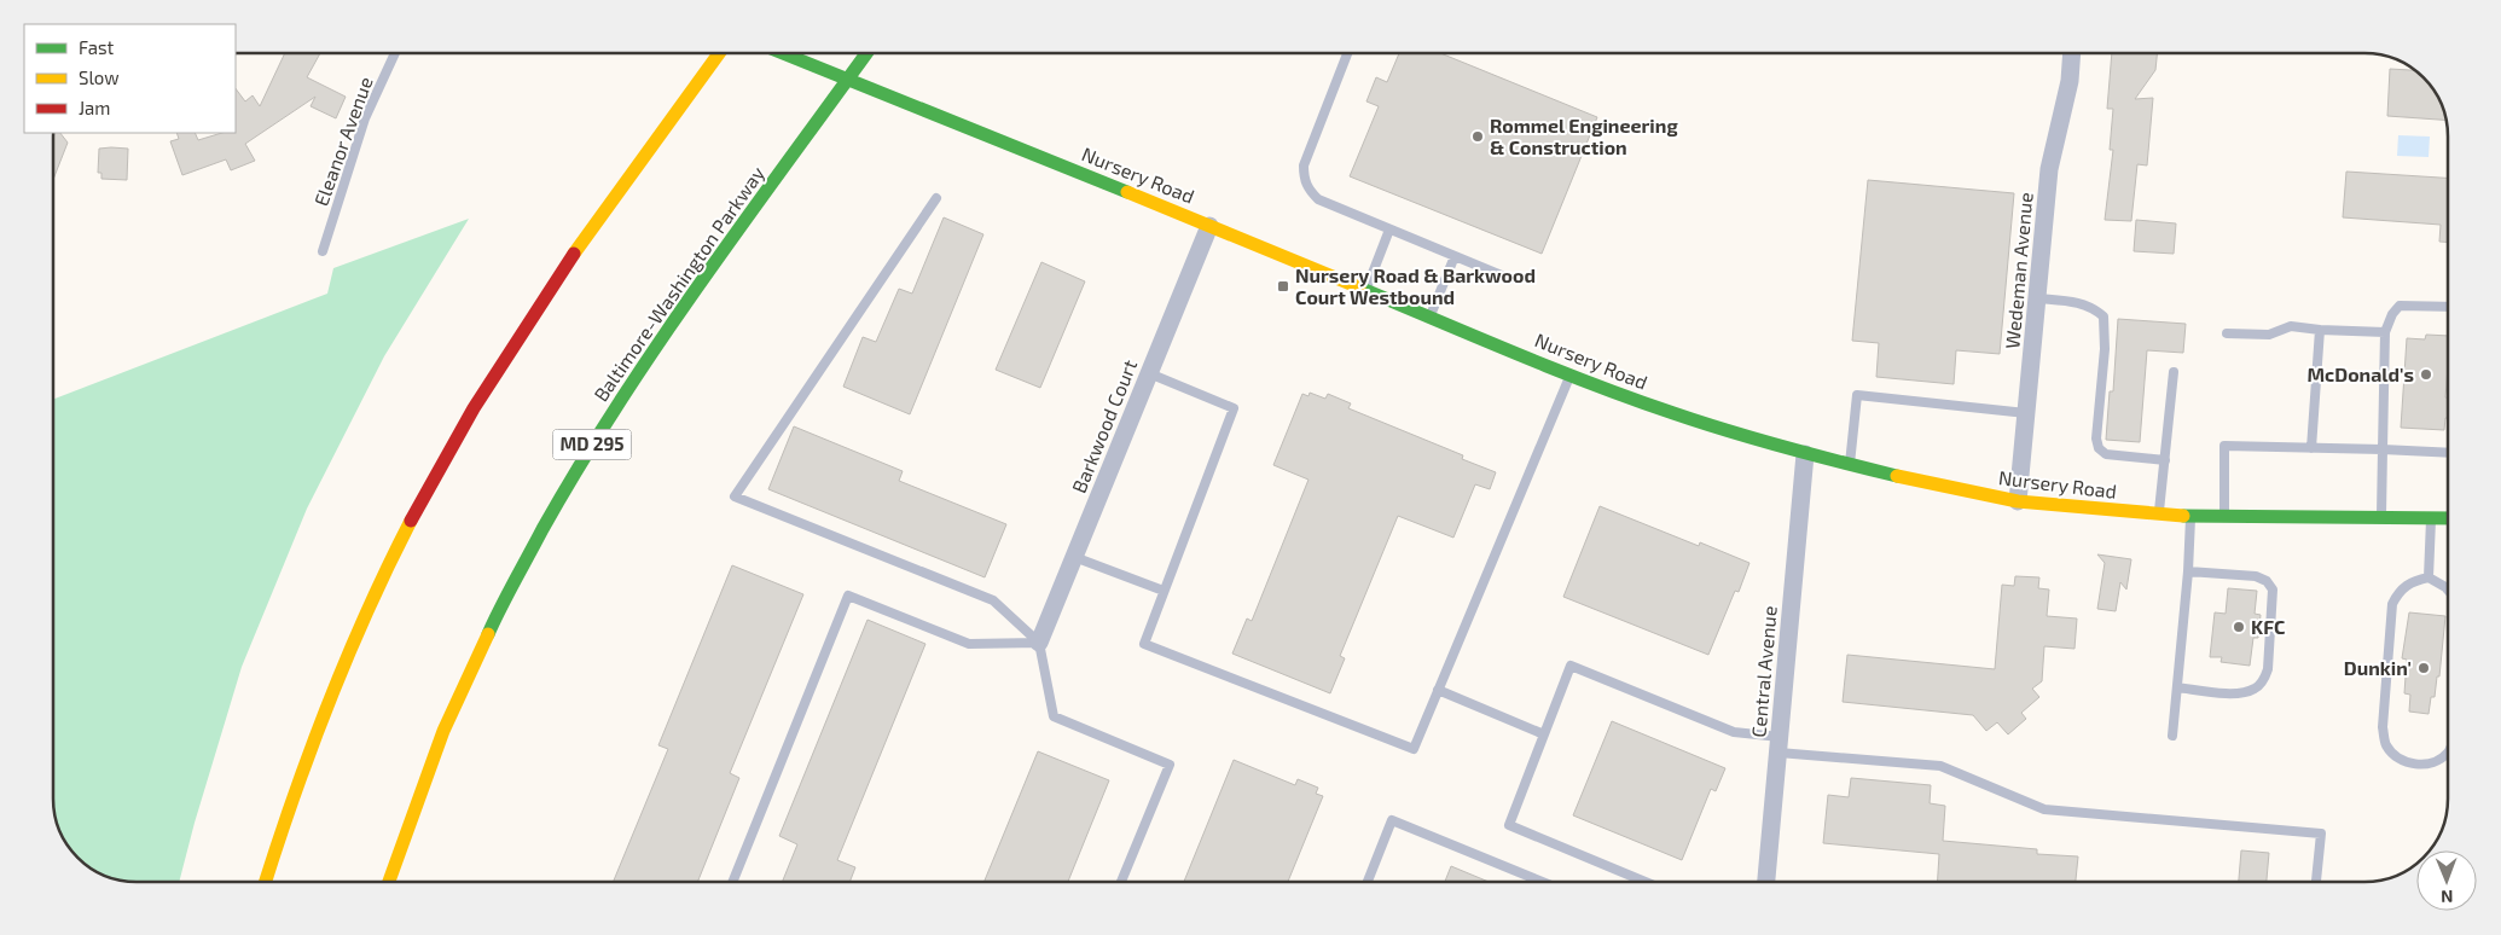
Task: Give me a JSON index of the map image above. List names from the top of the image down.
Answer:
{
  "streets": {
    "main road": ["Nursery Road", "Baltimore-Washington Parkway", "MD 295"],
    "street": ["Wedeman Avenue", "Barkwood Court", "Central Avenue"],
    "lane": ["Eleanor Avenue"]
  },
  "crossings": [
    ["Nursery Road", "Wedeman Avenue"],
    ["Nursery Road", "Barkwood Court"],
    ["Nursery Road", "Central Avenue"]
  ],
  "places": {
    "other": [
      "Rommel Engineering & Construction",
      "McDonald's",
      "KFC",
      "Dunkin'"
    ],
    "transit": ["Nursery Road & Barkwood Court Westbound"]
  },
  "legend": ["Fast", "Slow", "Jam"],
  "north": "bottom"
}
